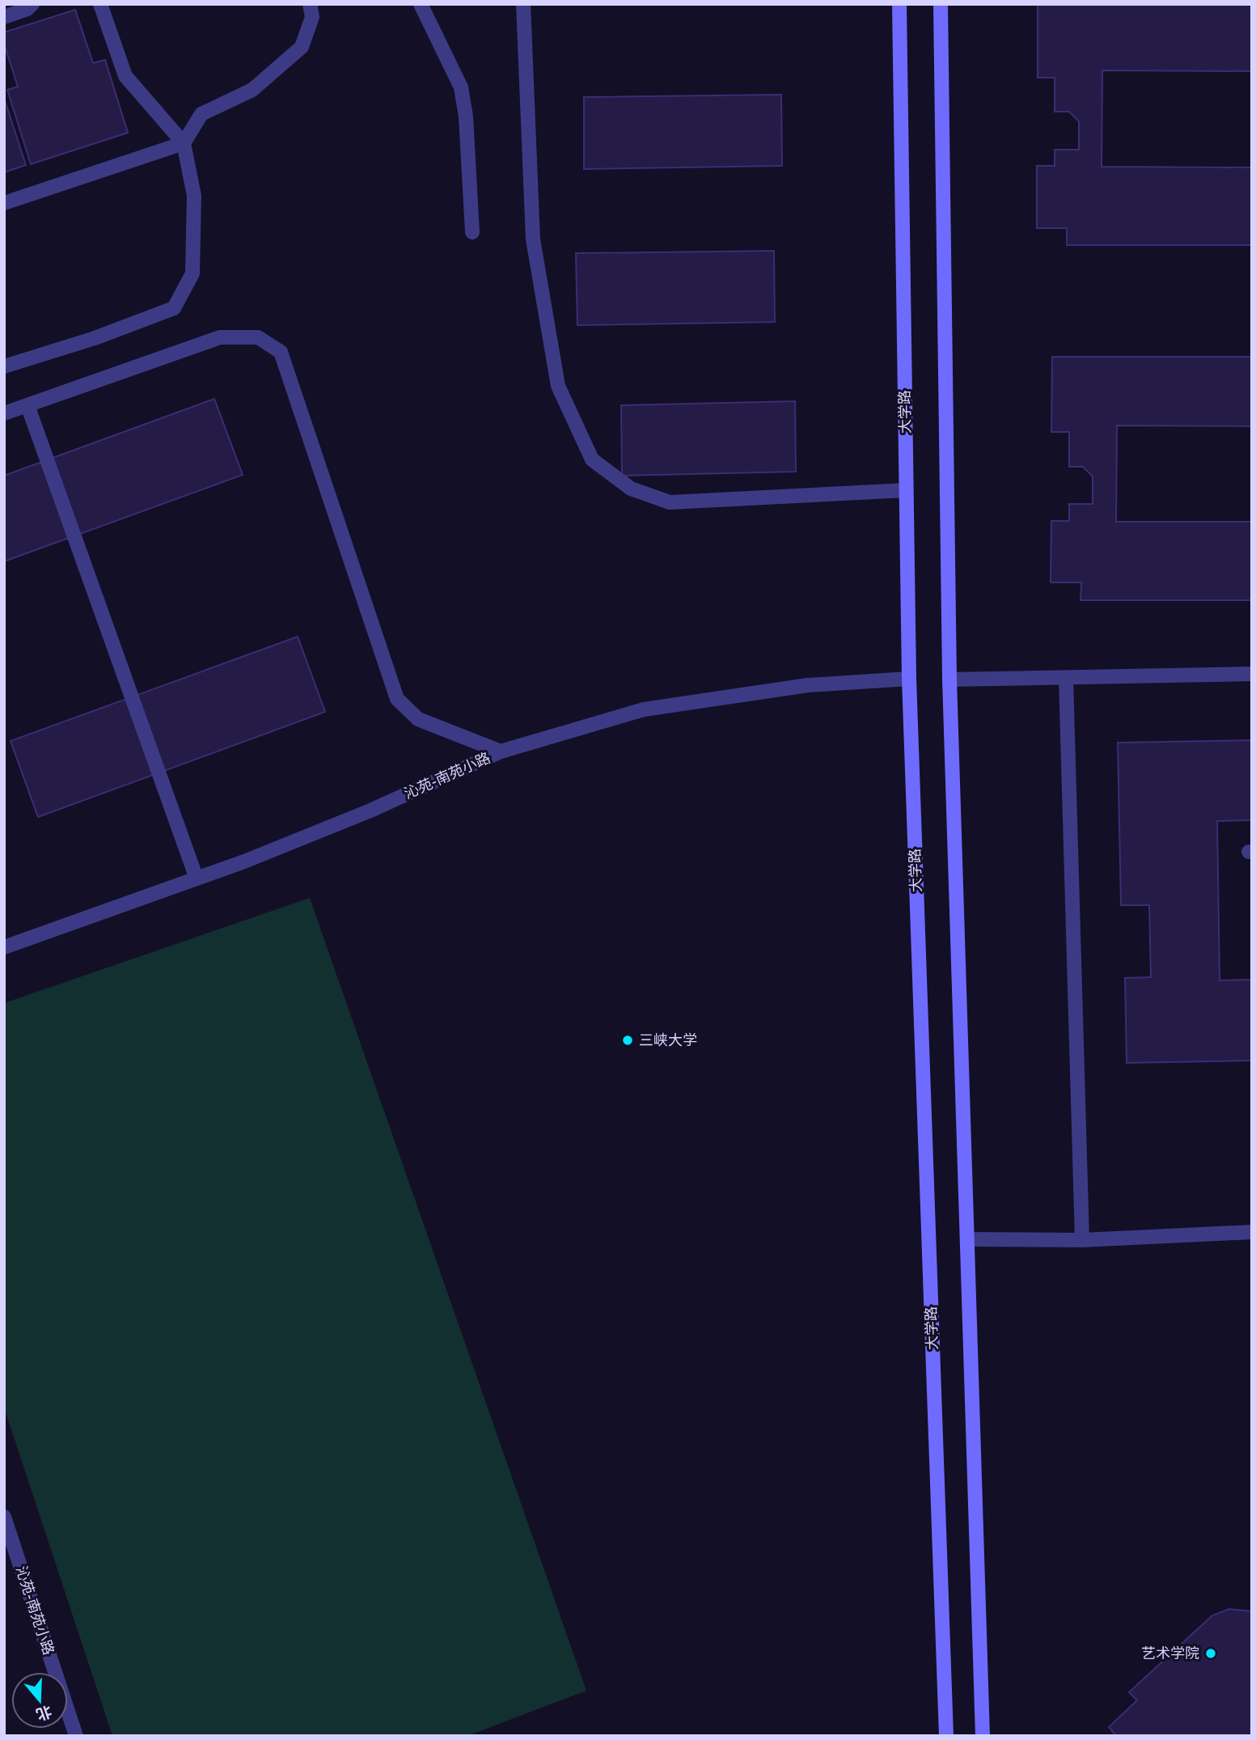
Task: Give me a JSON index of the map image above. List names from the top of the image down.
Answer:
{
  "streets": {
    "main road": ["大学路"],
    "street": ["沁苑-南苑小路"]
  },
  "crossings": [
    ["大学路", "沁苑-南苑小路"]
  ],
  "places": ["三峡大学", "艺术学院"],
  "north": "bottom"
}
